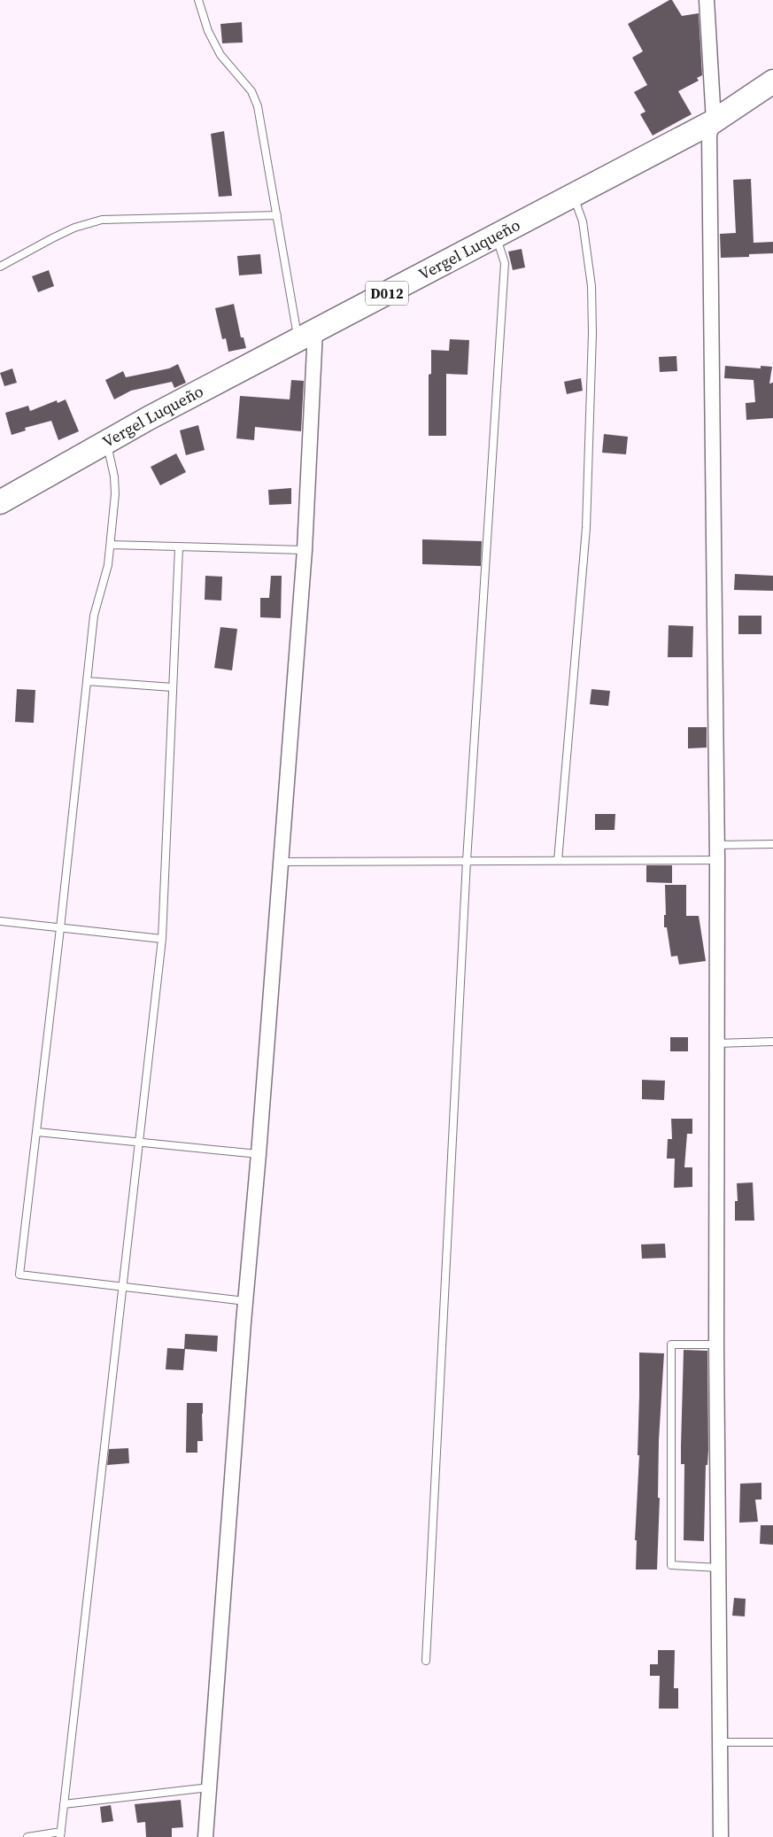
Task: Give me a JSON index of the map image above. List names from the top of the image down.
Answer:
{
  "streets": {
    "main road": ["Vergel Luqueño", "D012"]
  }
}
